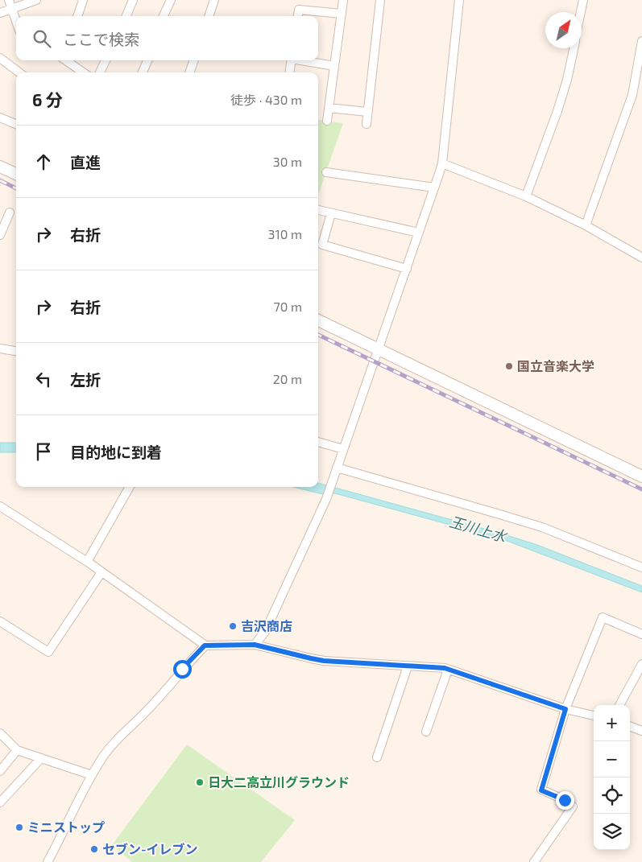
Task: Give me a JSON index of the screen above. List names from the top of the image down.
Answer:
{
  "water": ["玉川上水"],
  "places": [
    "国立音楽大学",
    "吉沢商店",
    "日大二高立川グラウンド",
    "ミニストップ",
    "セブン-イレブン"
  ],
  "north": "top right",
  "page": {
    "search": "ここで検索",
    "heading": ["6 分", "徒歩 · 430 m"],
    "list": [
      ["直進", "30 m"],
      ["右折", "310 m"],
      ["右折", "70 m"],
      ["左折", "20 m"],
      "目的地に到着"
    ],
    "map_buttons": ["+", "−"]
  }
}
